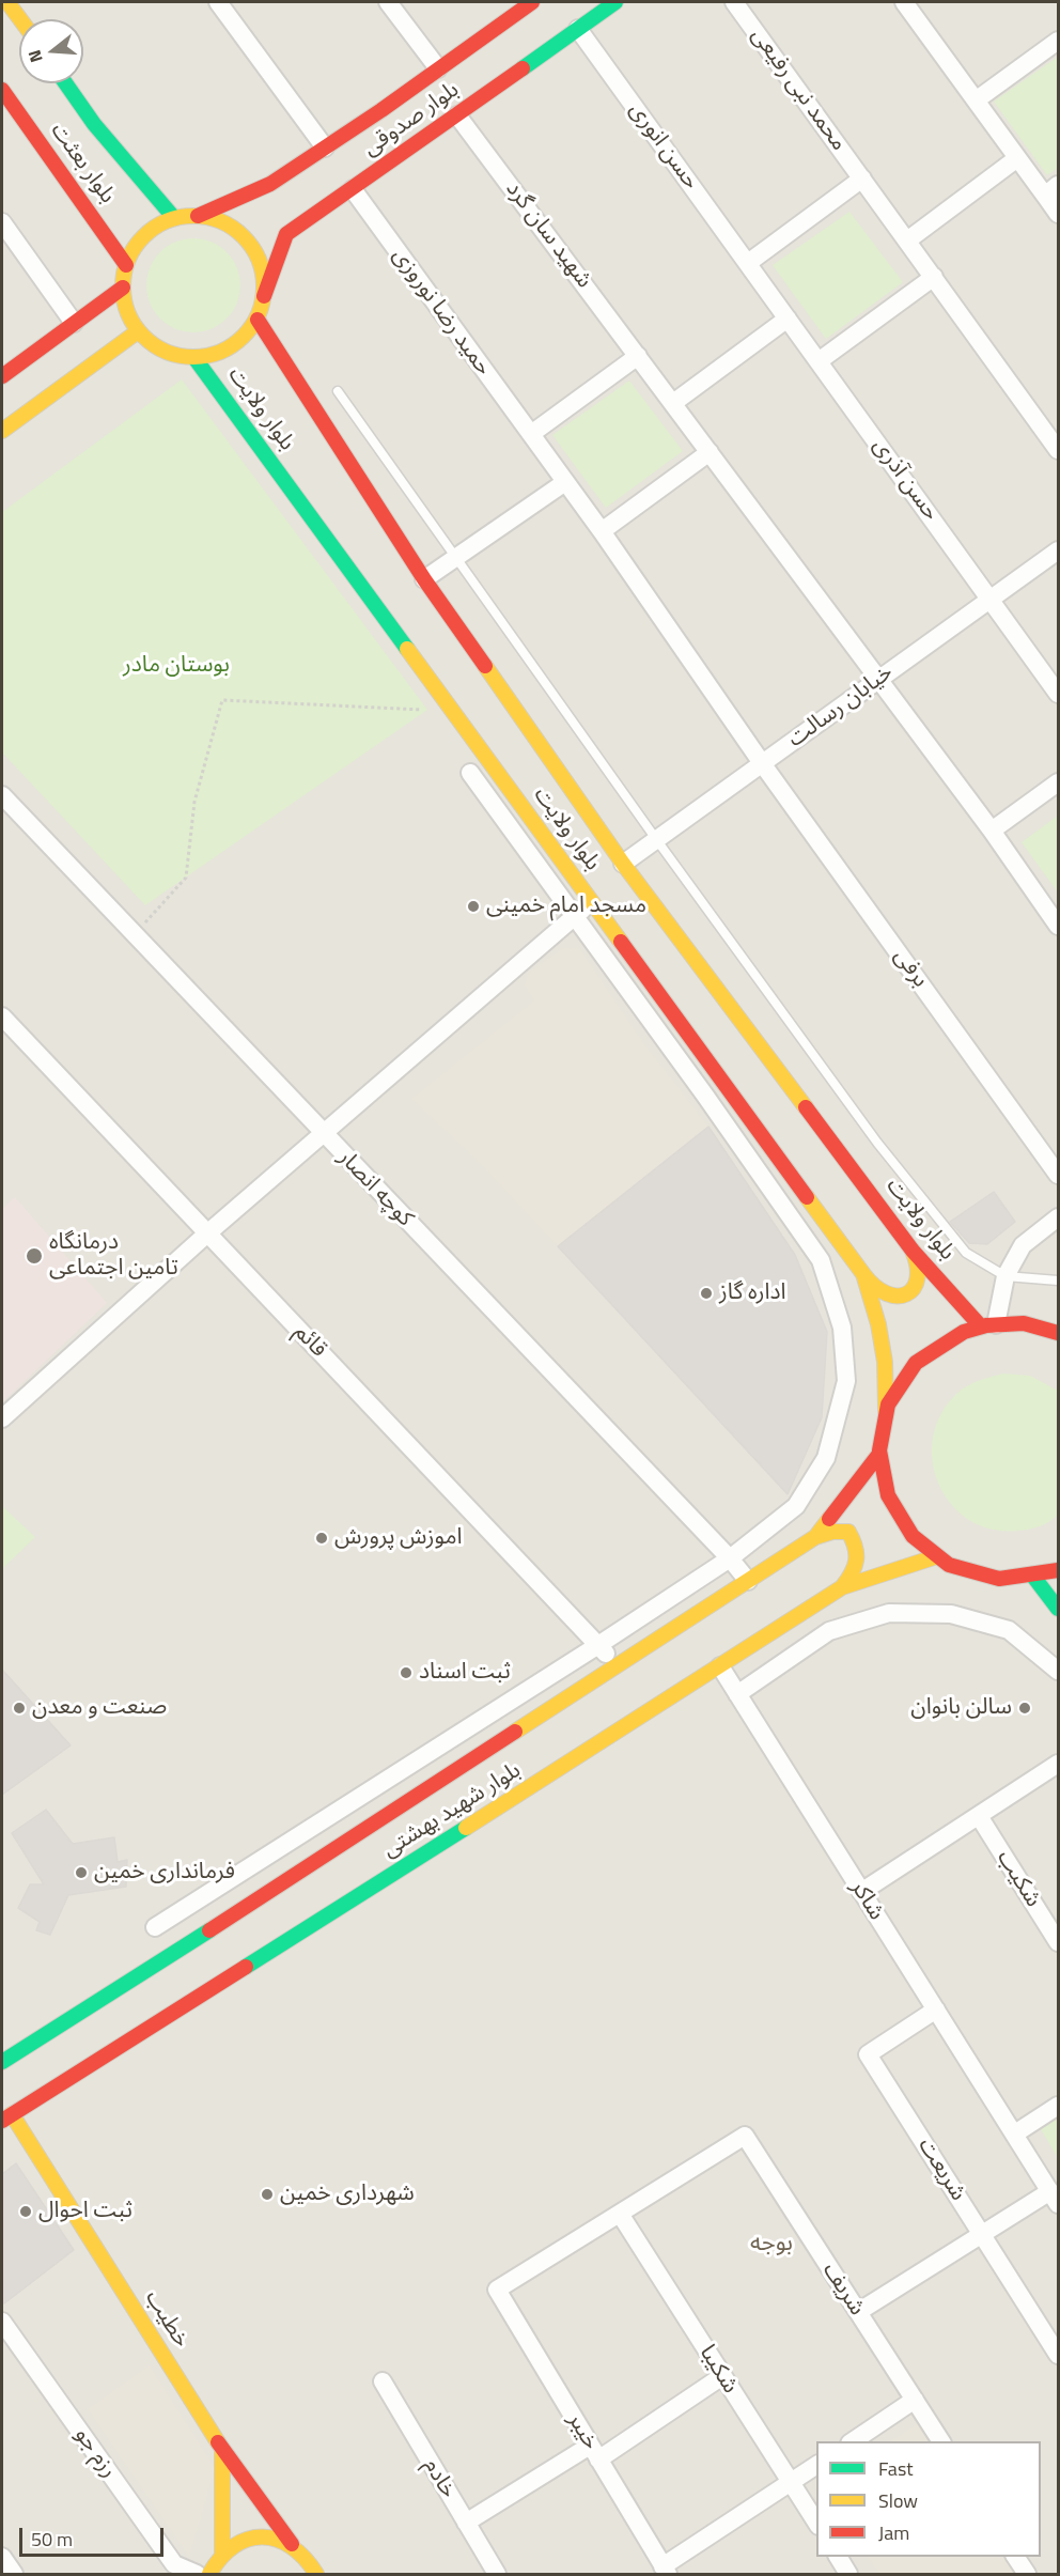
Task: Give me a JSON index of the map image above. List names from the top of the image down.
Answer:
{
  "streets": {
    "main road": [
      "بلوار صدوقی",
      "بلوار بعثت",
      "بلوار ولایت",
      "بلوار شهید بهشتی",
      "خطیب"
    ],
    "street": [
      "محمد نبی رفیعی",
      "حسن انوری",
      "شهید سان گرد",
      "حمید رضا نوروزی",
      "حسن آذری",
      "خیابان رسالت",
      "برفی",
      "کوچه انصار",
      "قائم",
      "شکیب",
      "شاکر",
      "شریعت",
      "شریف",
      "شکیبا",
      "خیبر",
      "رزم جو",
      "خادم"
    ]
  },
  "crossings": [
    ["بلوار صدوقی", "حسن انوری"],
    ["بلوار صدوقی", "بلوار بعثت"],
    ["بلوار صدوقی", "شهید سان گرد"],
    ["بلوار صدوقی", "حمید رضا نوروزی"],
    ["بلوار صدوقی", "بلوار ولایت"],
    ["حسن انوری", "حسن آذری"],
    ["بلوار بعثت", "بلوار ولایت"],
    ["بلوار ولایت", "خیابان رسالت"],
    ["حسن آذری", "خیابان رسالت"],
    ["خیابان رسالت", "برفی"],
    ["کوچه انصار", "بلوار شهید بهشتی"],
    ["قائم", "بلوار شهید بهشتی"],
    ["بلوار شهید بهشتی", "شاکر"],
    ["بلوار شهید بهشتی", "خطیب"],
    ["شاکر", "شریعت"],
    ["شریف", "شکیبا"],
    ["شریف", "خیبر"],
    ["شکیبا", "خیبر"]
  ],
  "districts": ["بوجه"],
  "parks": ["بوستان مادر"],
  "places": [
    "مسجد امام خمینی",
    "درمانگاه تامین اجتماعی",
    "اداره گاز",
    "اموزش پرورش",
    "ثبت اسناد",
    "صنعت و معدن",
    "سالن بانوان",
    "فرمانداری خمین",
    "شهرداری خمین",
    "ثبت احوال"
  ],
  "legend": ["Fast", "Slow", "Jam"],
  "scale_bar": "50 m",
  "north": "left"
}
